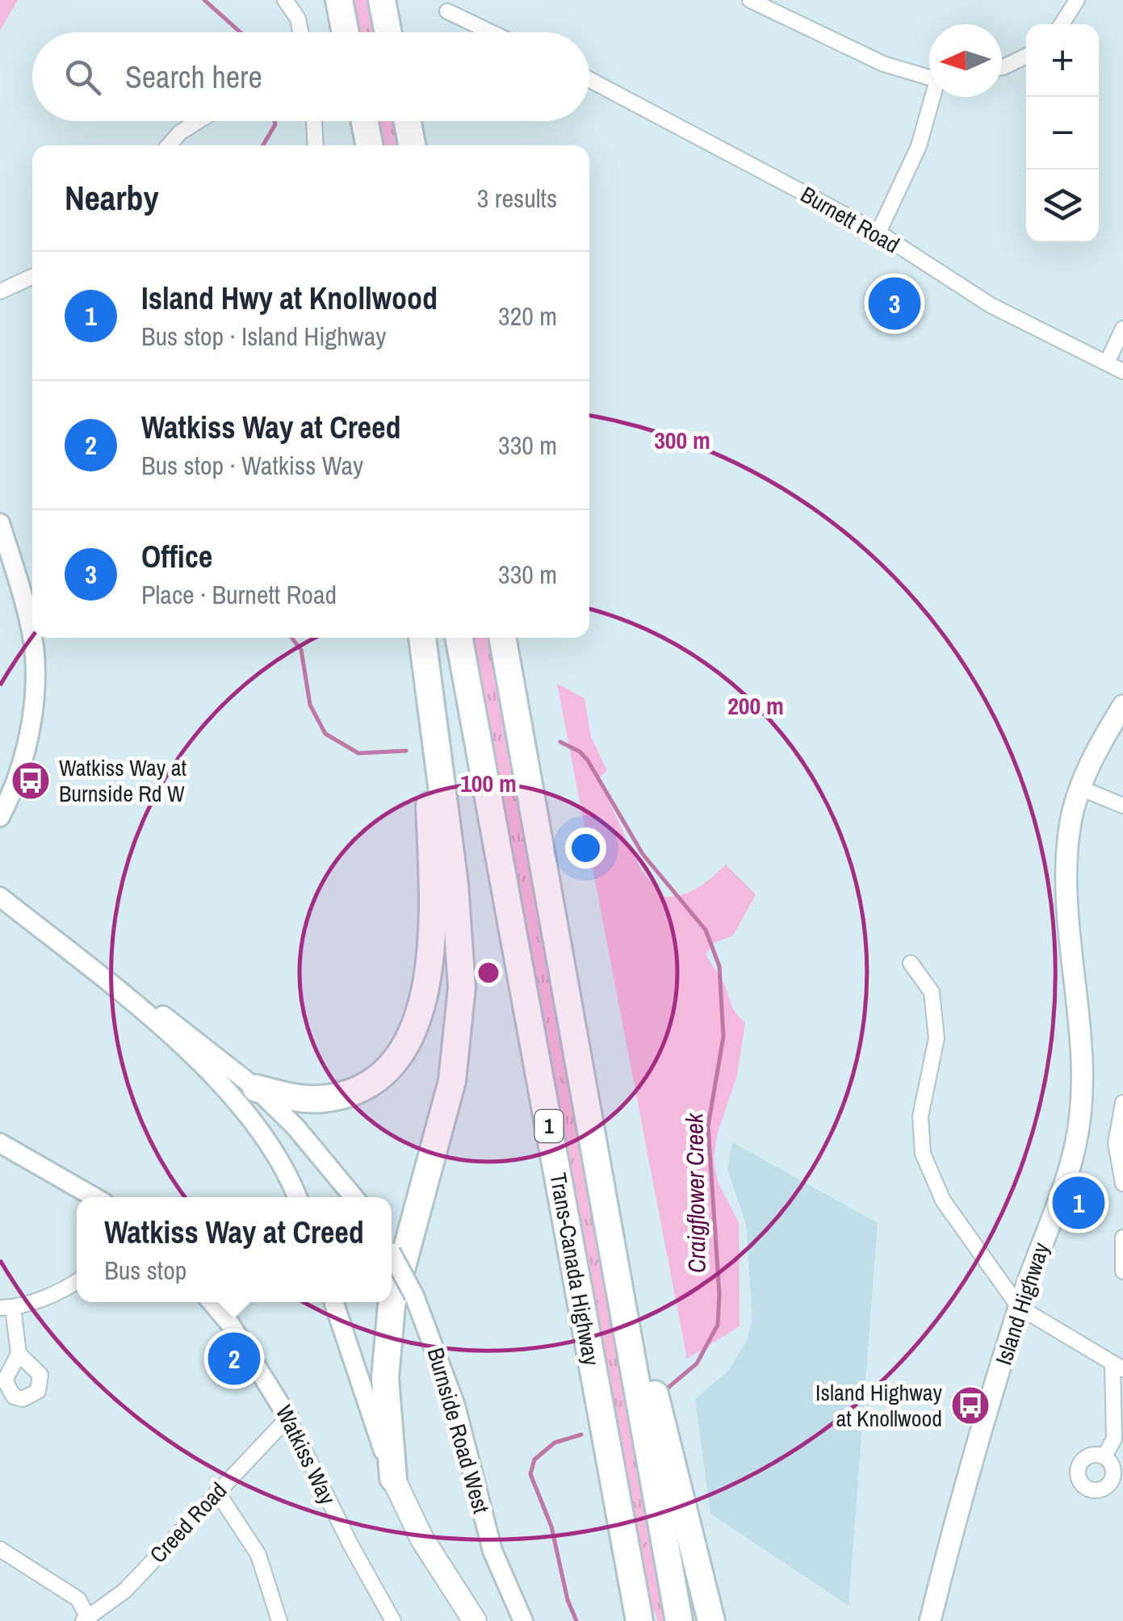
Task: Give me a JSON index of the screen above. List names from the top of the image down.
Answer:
{
  "streets": {
    "highway": ["1", "Trans-Canada Highway"],
    "main road": ["Island Highway"],
    "street": [
      "Burnett Road",
      "Burnside Road West",
      "Watkiss Way",
      "Creed Road"
    ]
  },
  "crossings": [
    ["Watkiss Way", "Creed Road"]
  ],
  "water": ["Craigflower Creek"],
  "places": {
    "bus stop": ["Watkiss Way at Burnside Rd W", "Island Highway at Knollwood"]
  },
  "north": "left",
  "page": {
    "map_buttons": ["+", "−"],
    "search": "Search here",
    "heading": ["Nearby", "3 results"],
    "list": [
      {
        "mark": "1",
        "name": "Island Hwy at Knollwood",
        "note": "Bus stop · Island Highway",
        "value": "320 m"
      },
      {
        "mark": "2",
        "name": "Watkiss Way at Creed",
        "note": "Bus stop · Watkiss Way",
        "value": "330 m"
      },
      {
        "mark": "3",
        "name": "Office",
        "note": "Place · Burnett Road",
        "value": "330 m"
      }
    ],
    "pins": ["3", "1", "2"],
    "popup": ["Watkiss Way at Creed", "Bus stop"]
  },
  "rings": ["300 m", "200 m", "100 m"]
}
